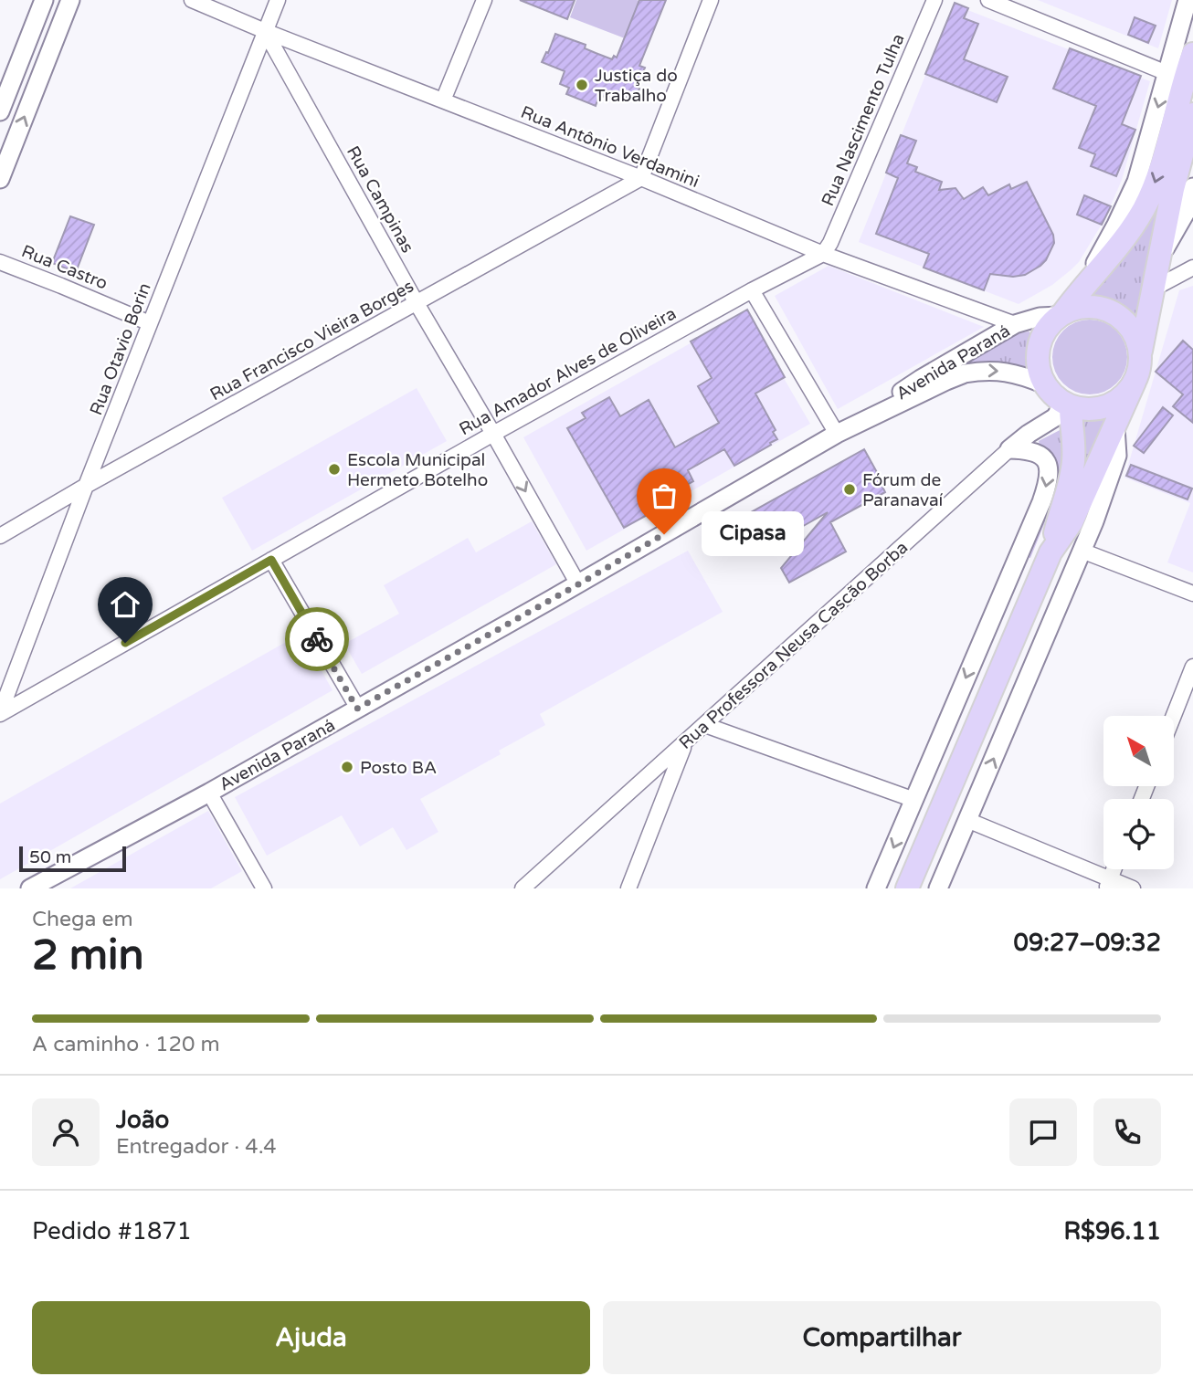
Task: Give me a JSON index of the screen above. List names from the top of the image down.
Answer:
{
  "streets": {
    "street": [
      "Rua Nascimento Tulha",
      "Rua Antônio Verdamini",
      "Rua Campinas",
      "Rua Castro",
      "Rua Francisco Vieira Borges",
      "Rua Otavio Borin",
      "Avenida Paraná",
      "Rua Amador Alves de Oliveira",
      "Rua Professora Neusa Cascão Borba"
    ]
  },
  "crossings": [
    ["Rua Nascimento Tulha", "Rua Antônio Verdamini"],
    ["Rua Nascimento Tulha", "Rua Amador Alves de Oliveira"],
    ["Rua Antônio Verdamini", "Rua Campinas"],
    ["Rua Antônio Verdamini", "Rua Francisco Vieira Borges"],
    ["Rua Antônio Verdamini", "Rua Otavio Borin"],
    ["Rua Antônio Verdamini", "Avenida Paraná"],
    ["Rua Antônio Verdamini", "Rua Amador Alves de Oliveira"],
    ["Rua Campinas", "Rua Francisco Vieira Borges"],
    ["Rua Campinas", "Rua Otavio Borin"],
    ["Rua Campinas", "Avenida Paraná"],
    ["Rua Campinas", "Rua Amador Alves de Oliveira"],
    ["Rua Castro", "Rua Otavio Borin"],
    ["Rua Francisco Vieira Borges", "Rua Otavio Borin"],
    ["Rua Otavio Borin", "Rua Amador Alves de Oliveira"],
    ["Avenida Paraná", "Rua Professora Neusa Cascão Borba"]
  ],
  "places": [
    "Justiça do Trabalho",
    "Escola Municipal Hermeto Botelho",
    "Fórum de Paranavaí",
    "Cipasa",
    "Posto BA"
  ],
  "scale_bar": "50 m",
  "north": "top left",
  "page": {
    "bubble": "Cipasa",
    "scale": "50 m",
    "heading": ["2 min", "Chega em", "09:27–09:32"],
    "panel": [
      "João",
      "Entregador · 4.4",
      "Pedido #1871",
      "R$96.11"
    ],
    "bar": "A caminho · 120 m",
    "buttons": ["Ajuda", "Compartilhar"]
  }
}
